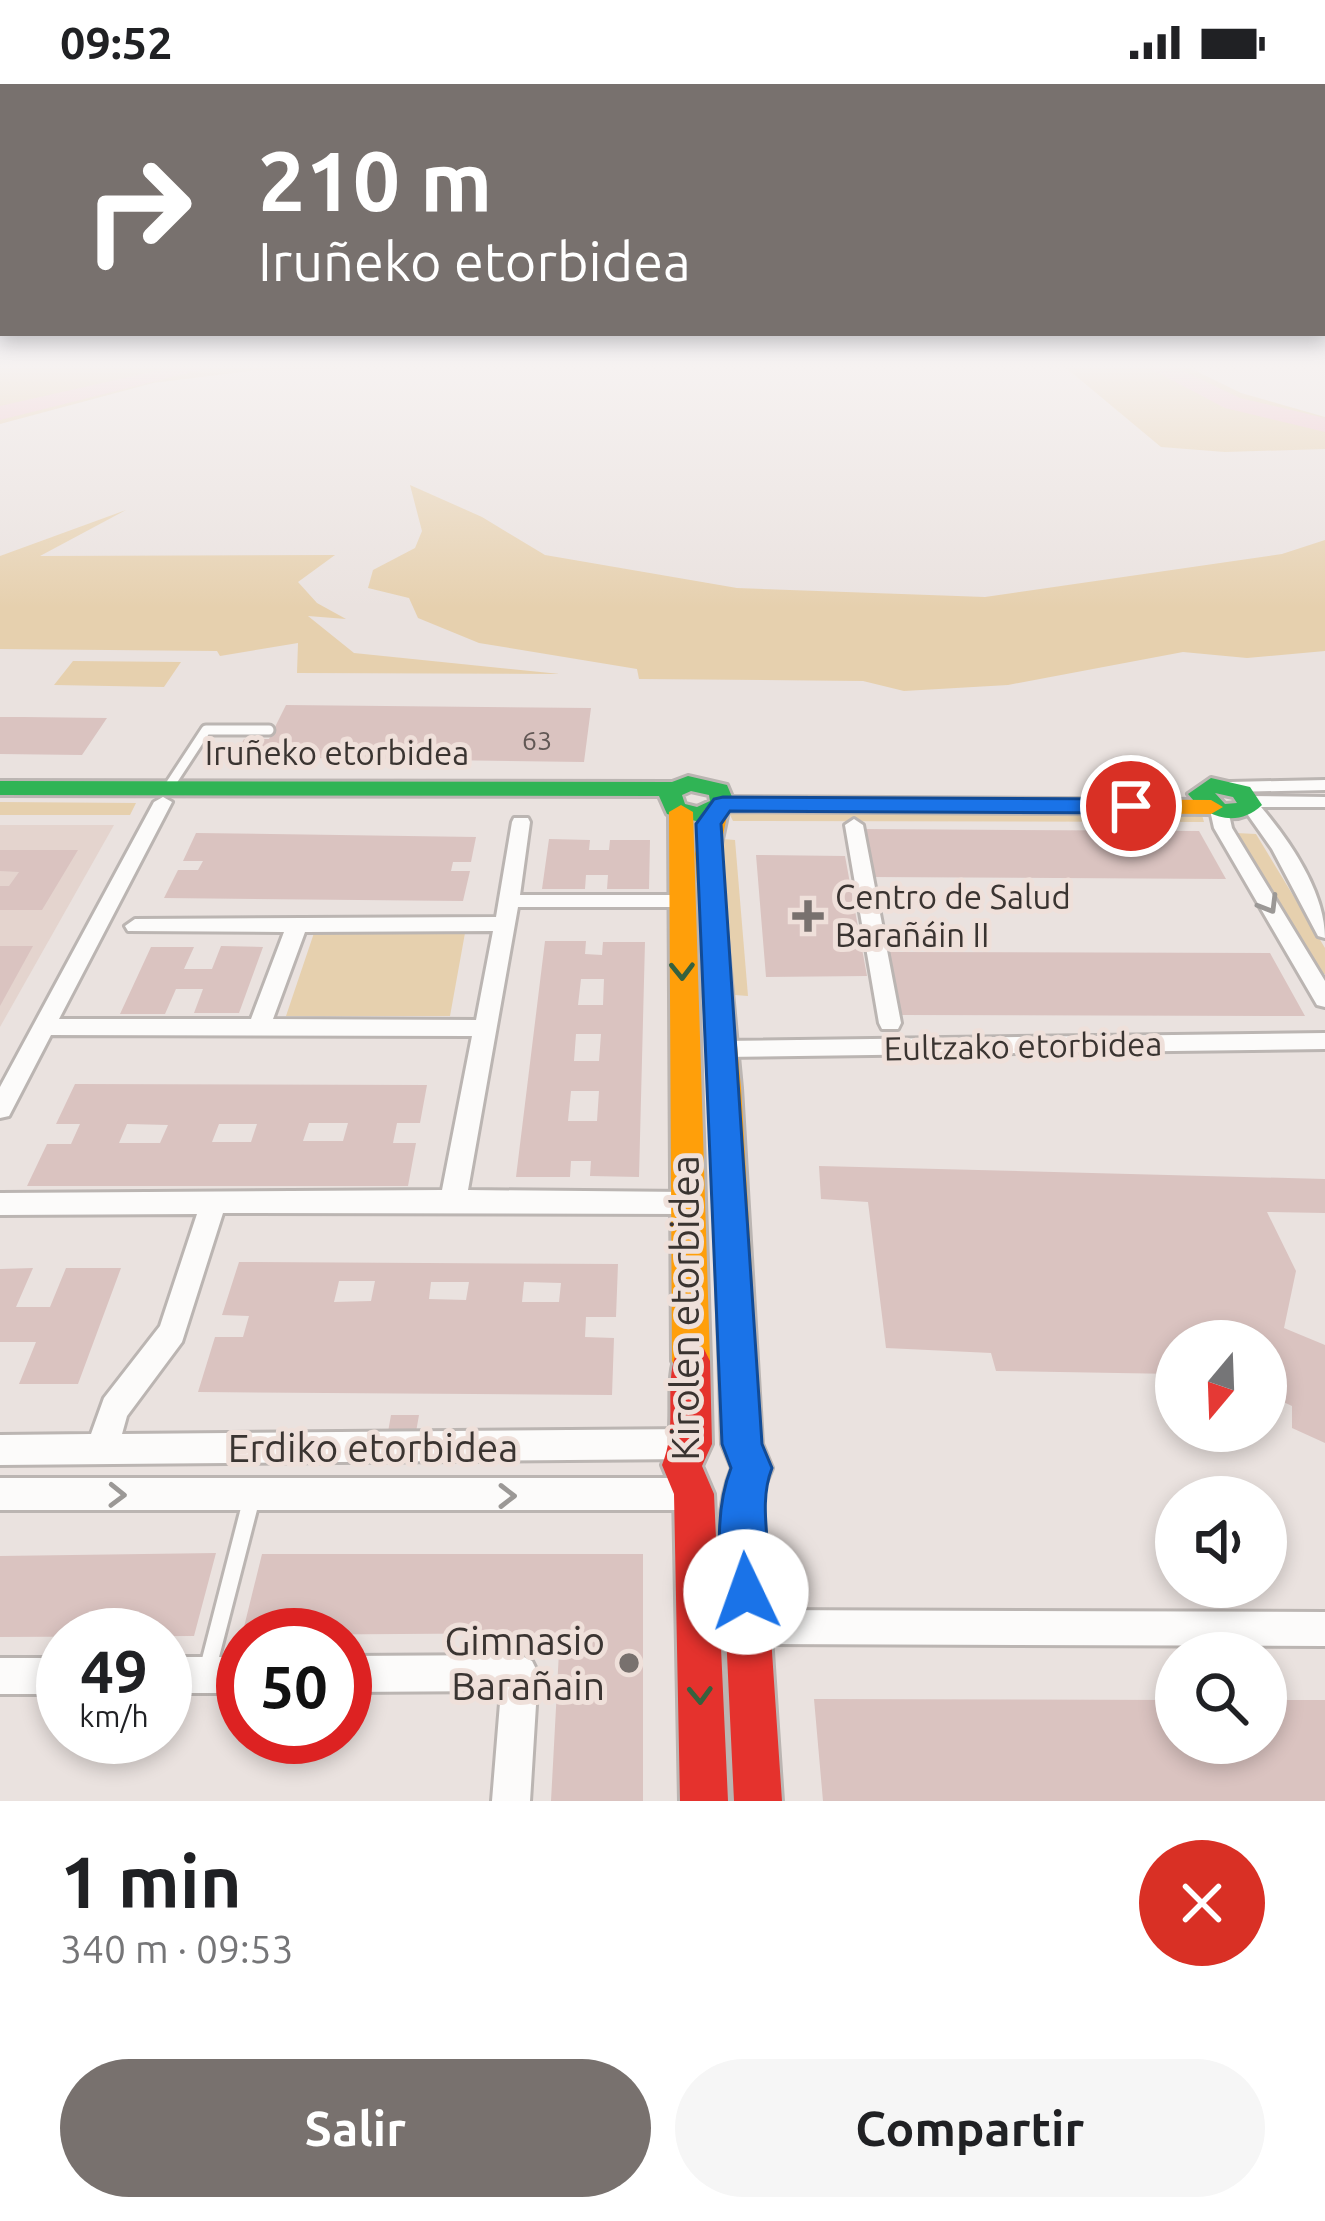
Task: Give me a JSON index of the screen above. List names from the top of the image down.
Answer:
{
  "streets": {
    "main road": ["Iruñeko etorbidea", "Kirolen etorbidea", "Erdiko etorbidea"],
    "street": ["Eultzako etorbidea"]
  },
  "crossings": [
    ["Iruñeko etorbidea", "Kirolen etorbidea"],
    ["Eultzako etorbidea", "Kirolen etorbidea"],
    ["Kirolen etorbidea", "Erdiko etorbidea"]
  ],
  "one_way": ["Erdiko etorbidea"],
  "places": {
    "health": ["Centro de Salud Barañáin II"],
    "other": ["Gimnasio Barañain"]
  },
  "house_numbers": ["63"],
  "north": "bottom",
  "page": {
    "status": "09:52",
    "turn": ["210 m", "Iruñeko etorbidea"],
    "speed": "49 km/h",
    "limit": "50",
    "heading": ["1 min", "340 m · 09:53"],
    "buttons": ["Salir", "Compartir"]
  }
}
